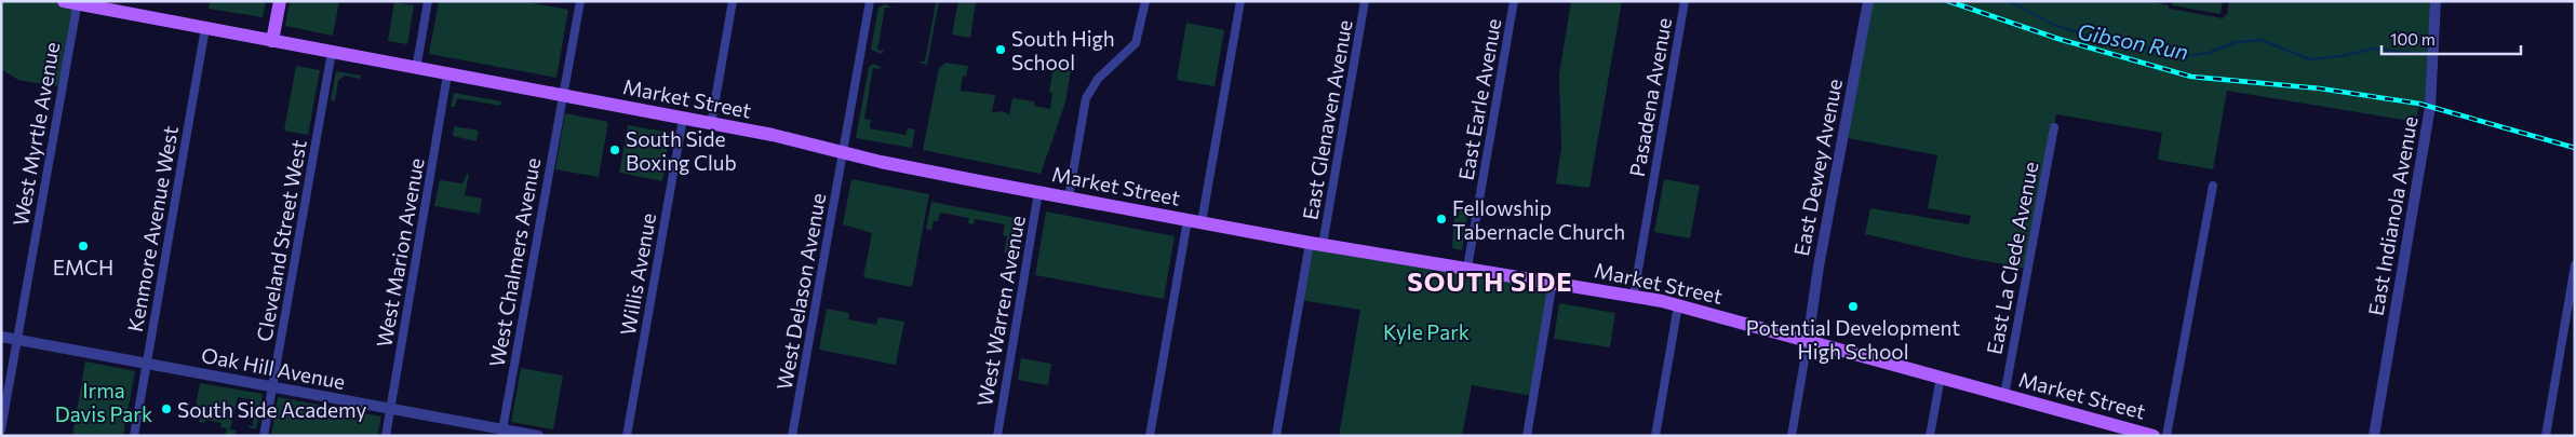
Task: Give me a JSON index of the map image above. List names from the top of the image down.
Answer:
{
  "streets": {
    "main road": ["Market Street"],
    "street": [
      "Pasadena Avenue",
      "East Earle Avenue",
      "East Glenaven Avenue",
      "West Myrtle Avenue",
      "East Dewey Avenue",
      "East Indianola Avenue",
      "Kenmore Avenue West",
      "Cleveland Street West",
      "West Marion Avenue",
      "East La Clede Avenue",
      "West Chalmers Avenue",
      "Willis Avenue",
      "West Delason Avenue",
      "West Warren Avenue",
      "Oak Hill Avenue"
    ]
  },
  "crossings": [
    ["Pasadena Avenue", "Market Street"],
    ["Market Street", "East Earle Avenue"],
    ["Market Street", "East Glenaven Avenue"],
    ["Market Street", "West Myrtle Avenue"],
    ["Market Street", "East Dewey Avenue"],
    ["Market Street", "Kenmore Avenue West"],
    ["Market Street", "Cleveland Street West"],
    ["Market Street", "West Marion Avenue"],
    ["Market Street", "East La Clede Avenue"],
    ["Market Street", "West Chalmers Avenue"],
    ["Market Street", "Willis Avenue"],
    ["Market Street", "West Delason Avenue"],
    ["Market Street", "West Warren Avenue"],
    ["West Myrtle Avenue", "Oak Hill Avenue"],
    ["Kenmore Avenue West", "Oak Hill Avenue"],
    ["Cleveland Street West", "Oak Hill Avenue"],
    ["West Marion Avenue", "Oak Hill Avenue"],
    ["West Chalmers Avenue", "Oak Hill Avenue"]
  ],
  "districts": ["SOUTH SIDE"],
  "water": ["Gibson Run"],
  "parks": ["Kyle Park", "Irma Davis Park"],
  "places": [
    "South High School",
    "South Side Boxing Club",
    "Fellowship Tabernacle Church",
    "EMCH",
    "Potential Development High School",
    "South Side Academy"
  ],
  "scale_bar": "100 m"
}
